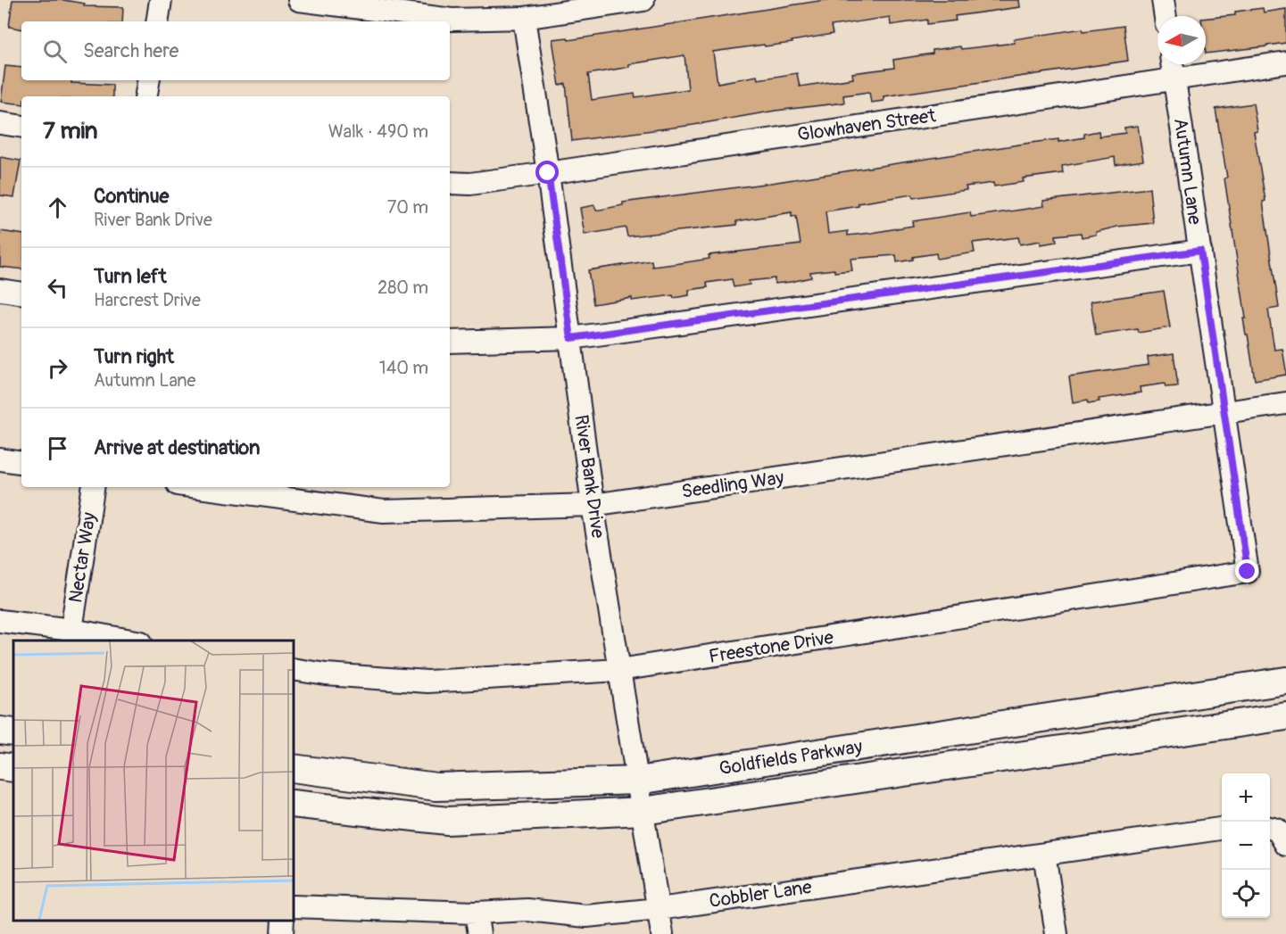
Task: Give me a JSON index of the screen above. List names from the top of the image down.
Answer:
{
  "streets": {
    "main road": ["Goldfields Parkway"],
    "street": [
      "Glowhaven Street",
      "Autumn Lane",
      "River Bank Drive",
      "Seedling Way",
      "Nectar Way",
      "Freestone Drive",
      "Cobbler Lane"
    ]
  },
  "crossings": [
    ["Glowhaven Street", "Autumn Lane"],
    ["Glowhaven Street", "River Bank Drive"],
    ["Autumn Lane", "Seedling Way"],
    ["Autumn Lane", "Freestone Drive"],
    ["River Bank Drive", "Seedling Way"],
    ["River Bank Drive", "Freestone Drive"],
    ["River Bank Drive", "Goldfields Parkway"],
    ["River Bank Drive", "Cobbler Lane"]
  ],
  "north": "left",
  "page": {
    "search": "Search here",
    "heading": ["7 min", "Walk · 490 m"],
    "list": [
      ["Continue", "River Bank Drive", "70 m"],
      ["Turn left", "Harcrest Drive", "280 m"],
      ["Turn right", "Autumn Lane", "140 m"],
      "Arrive at destination"
    ],
    "map_buttons": ["+", "−"]
  }
}
